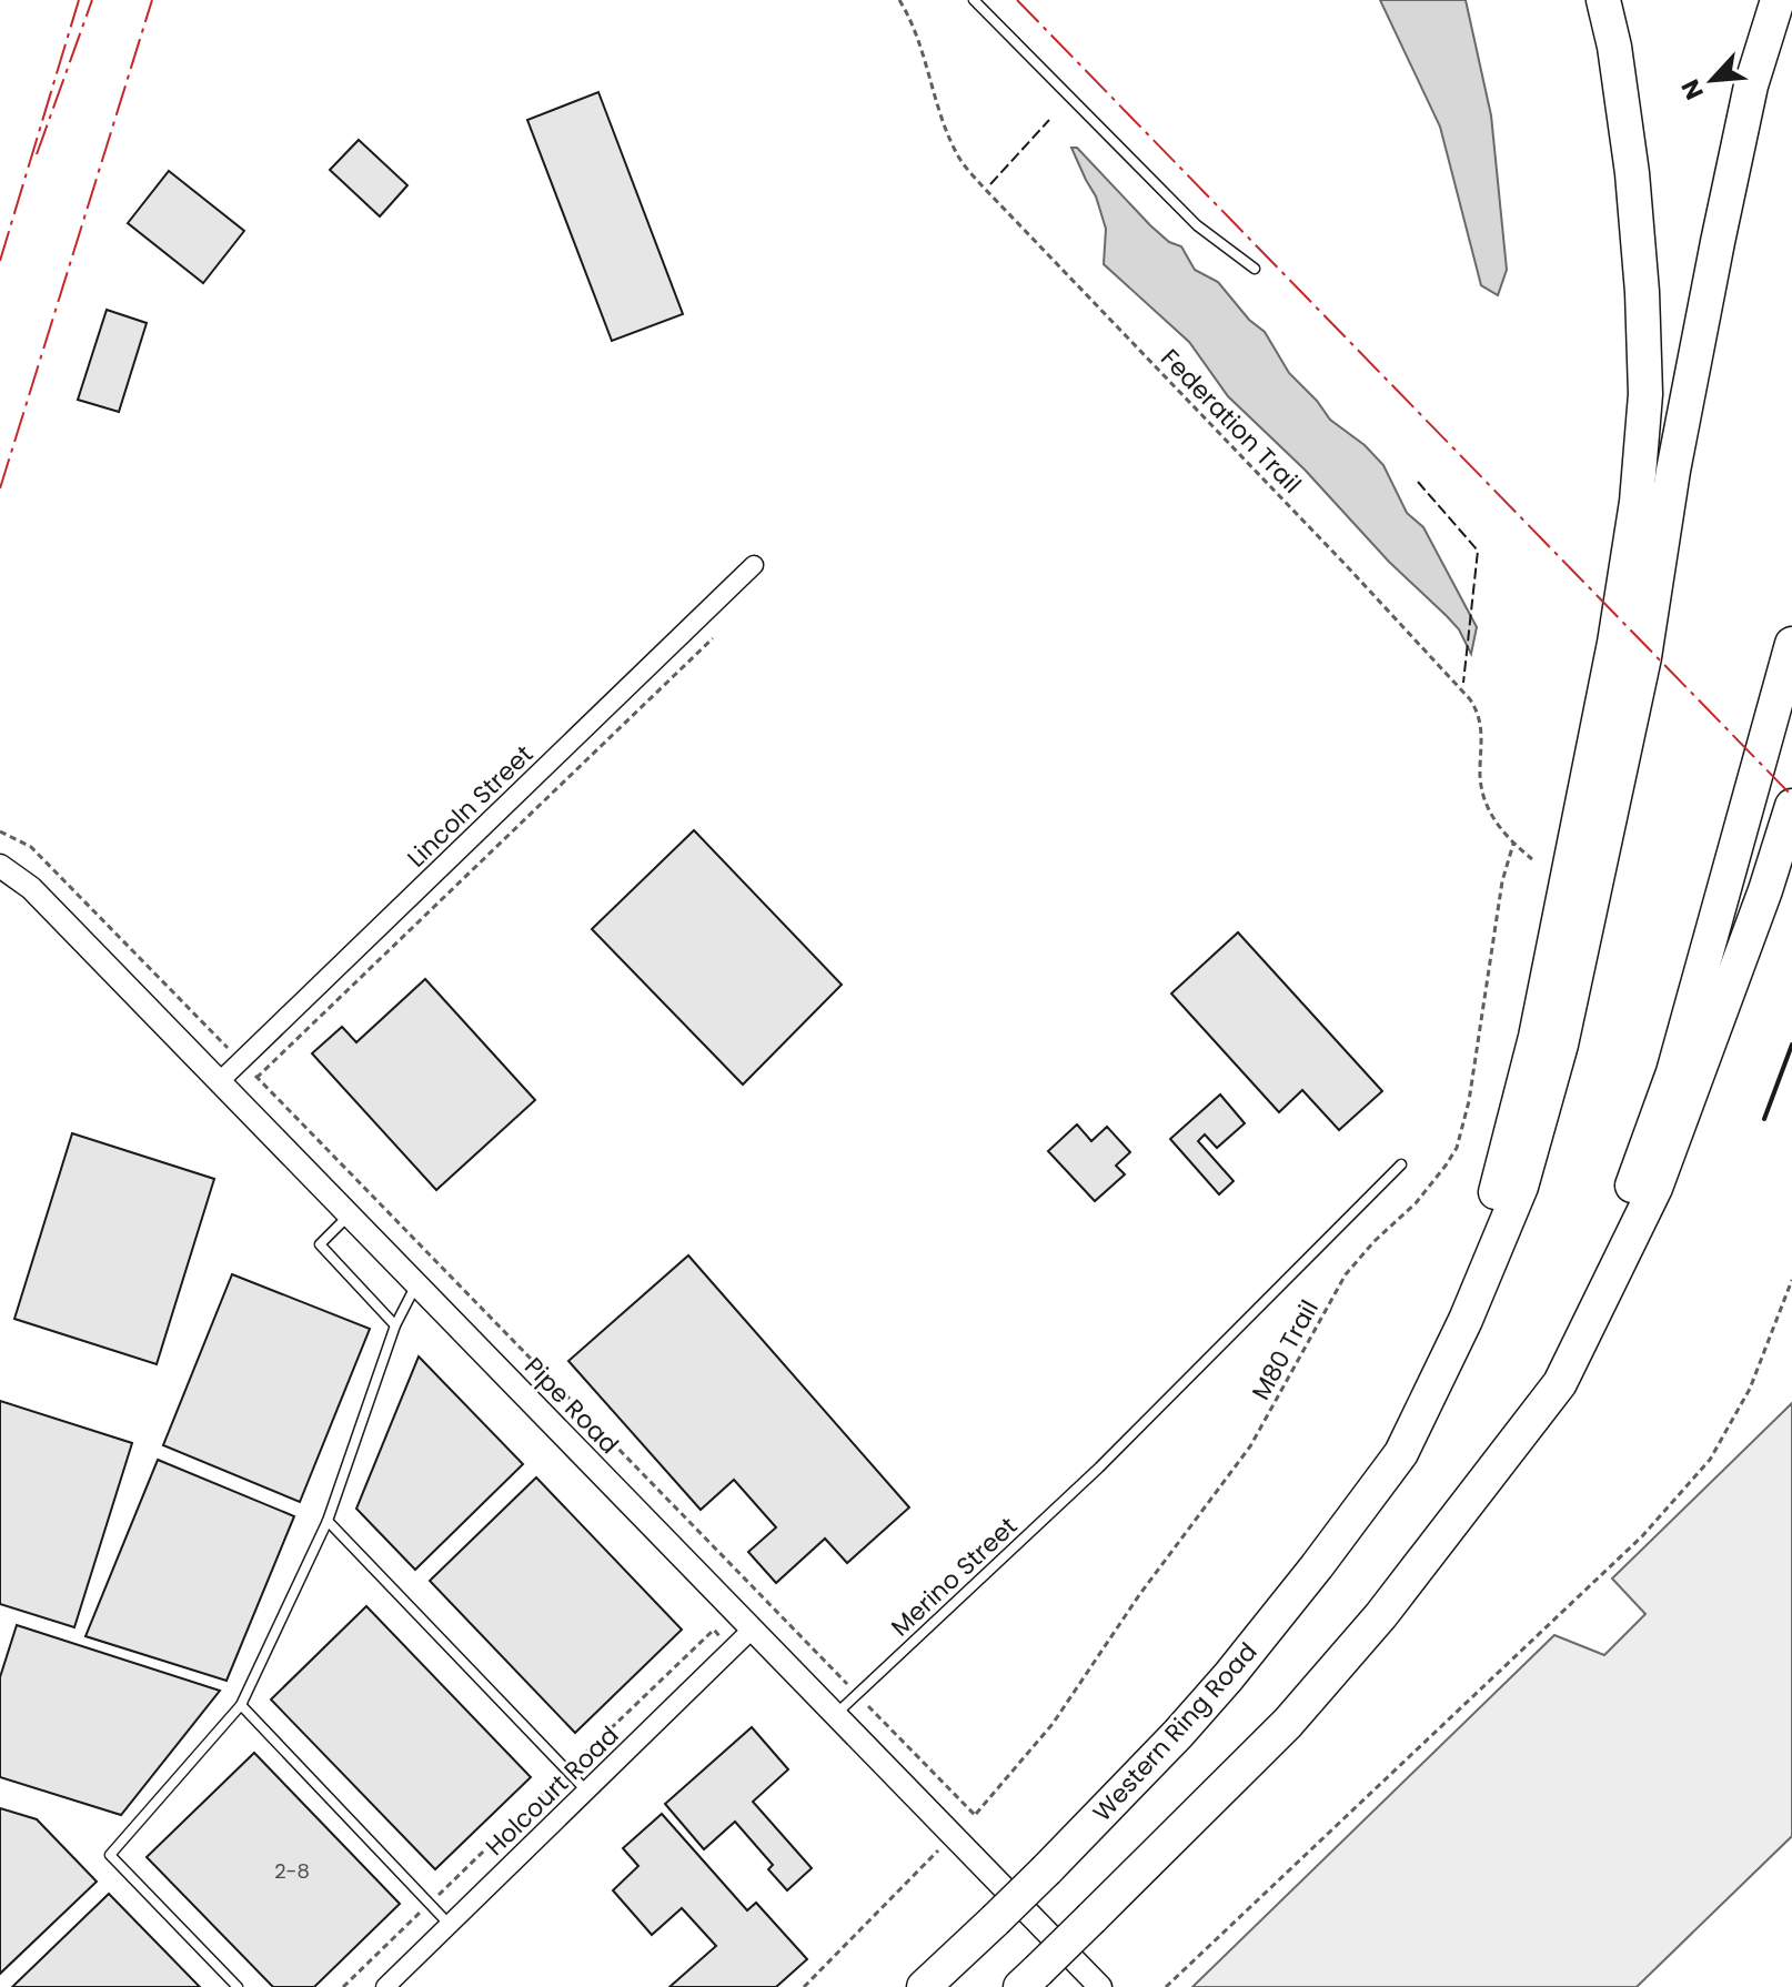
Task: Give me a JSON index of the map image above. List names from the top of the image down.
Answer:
{
  "streets": {
    "highway": ["Western Ring Road"],
    "street": ["Lincoln Street", "Pipe Road", "Holcourt Road"],
    "lane": ["Merino Street"],
    "path": ["Federation Trail", "M80 Trail"]
  },
  "crossings": [
    ["Federation Trail", "M80 Trail"],
    ["Lincoln Street", "Pipe Road"],
    ["Pipe Road", "Merino Street"],
    ["Pipe Road", "Holcourt Road"]
  ],
  "house_numbers": ["2-8"],
  "north": "bottom left"
}
